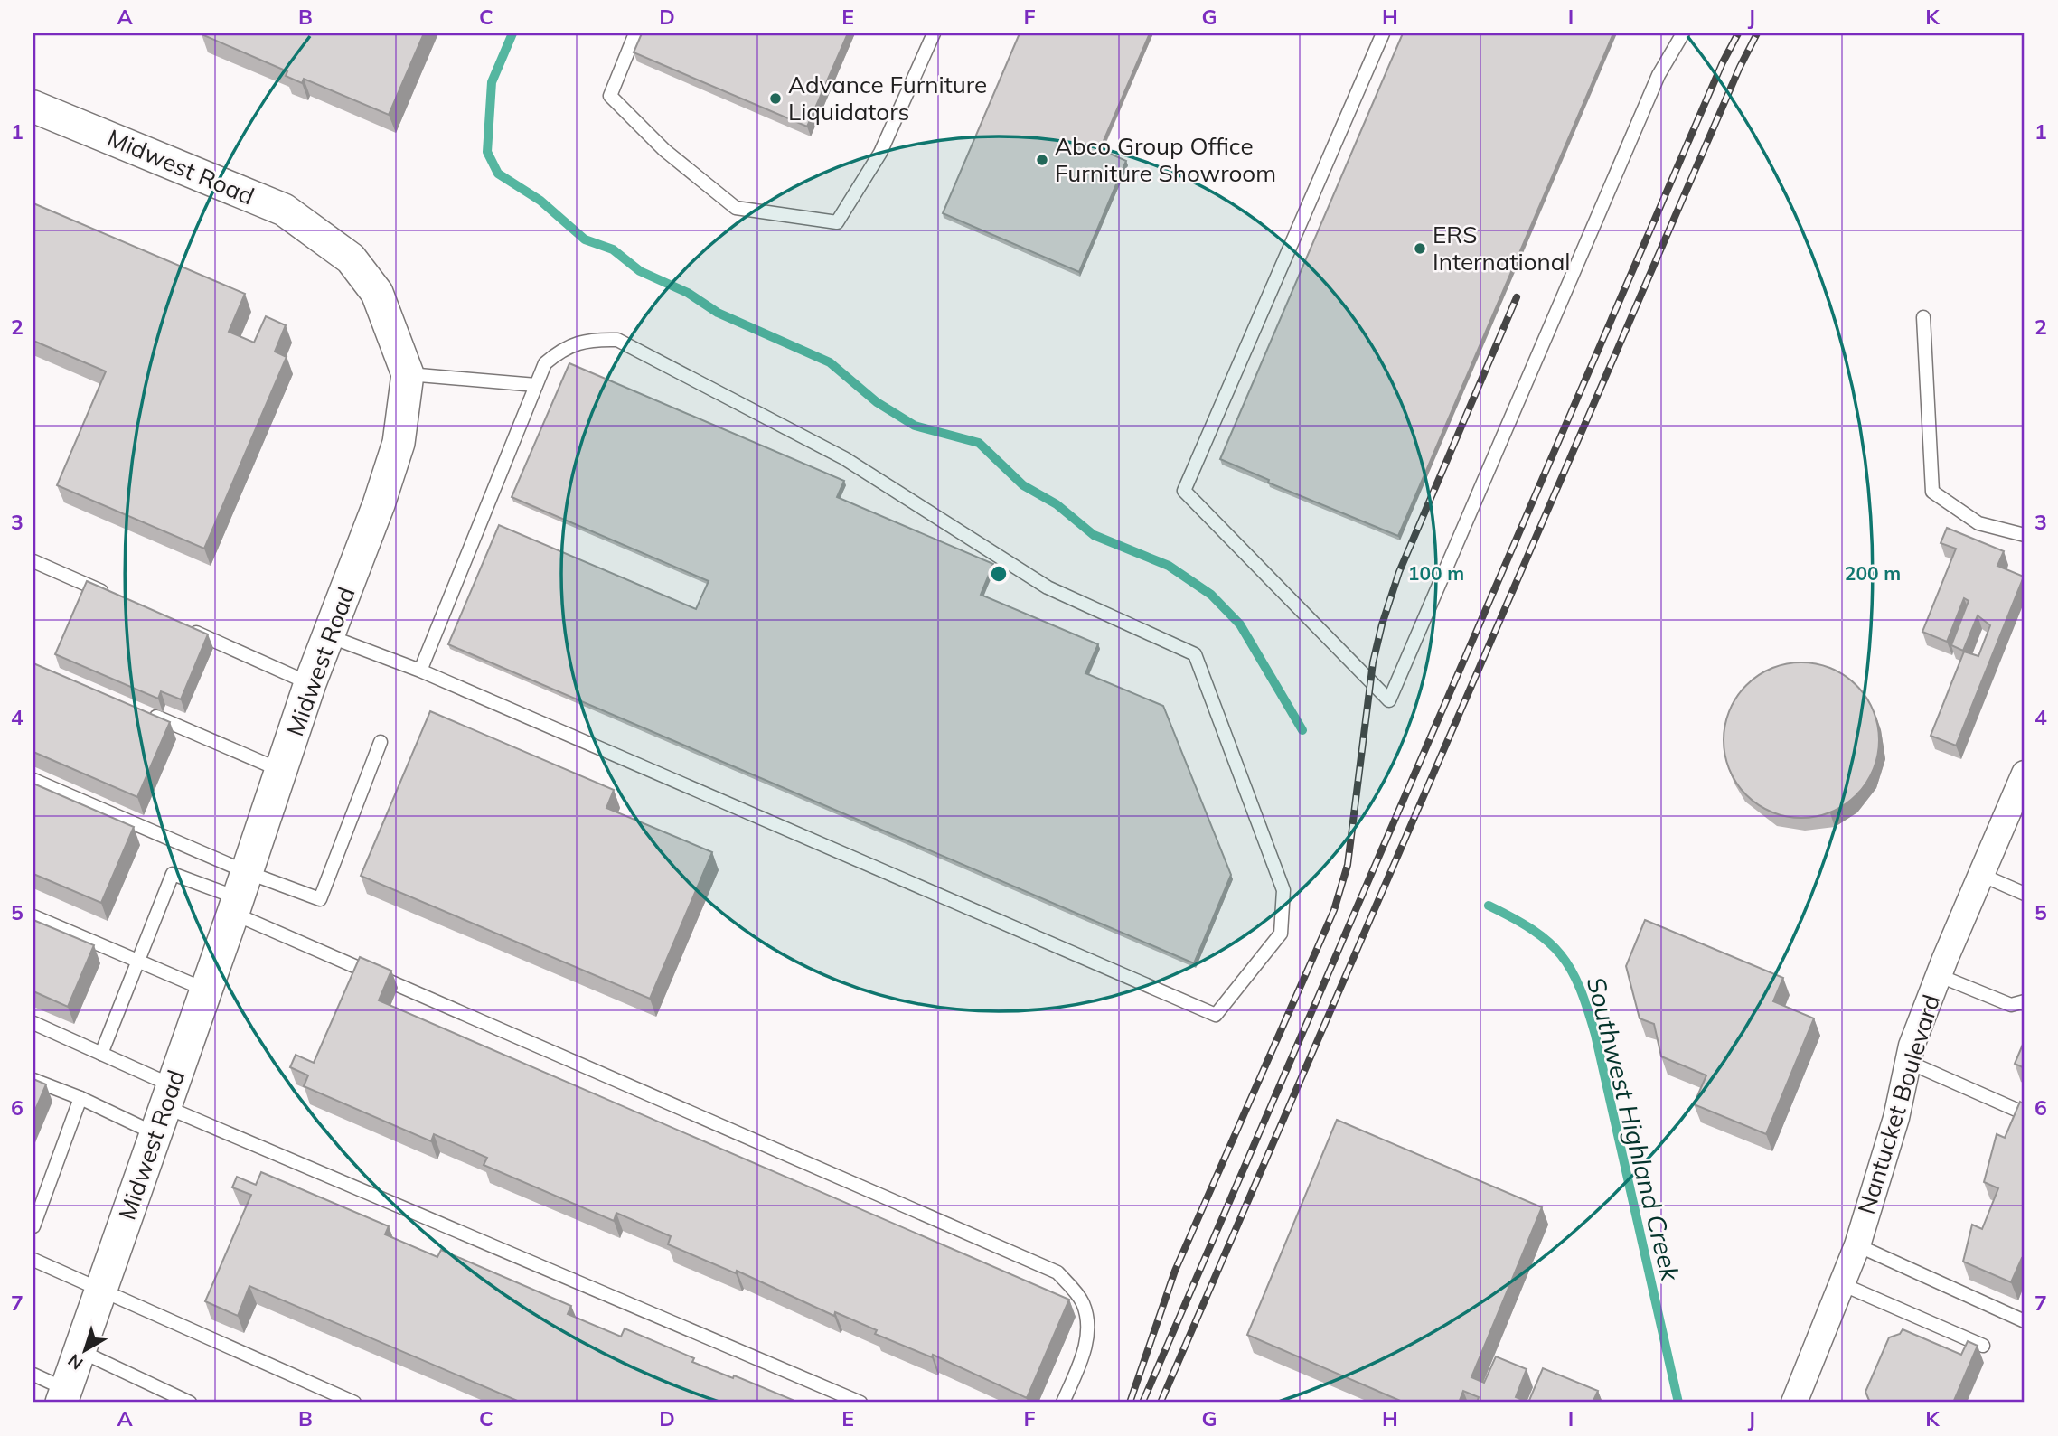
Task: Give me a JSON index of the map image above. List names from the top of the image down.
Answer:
{
  "streets": {
    "street": ["Midwest Road", "Nantucket Boulevard"]
  },
  "water": ["Southwest Highland Creek"],
  "places": ["Advance Furniture Liquidators", "Abco Group Office Furniture Showroom", "ERS International"],
  "north": "bottom left",
  "grid": {
    "columns": [
      "A",
      "B",
      "C",
      "D",
      "E",
      "F",
      "G",
      "H",
      "I",
      "J",
      "K"
    ],
    "rows": [
      "1",
      "2",
      "3",
      "4",
      "5",
      "6",
      "7"
    ]
  },
  "rings": ["100 m", "200 m"]
}
